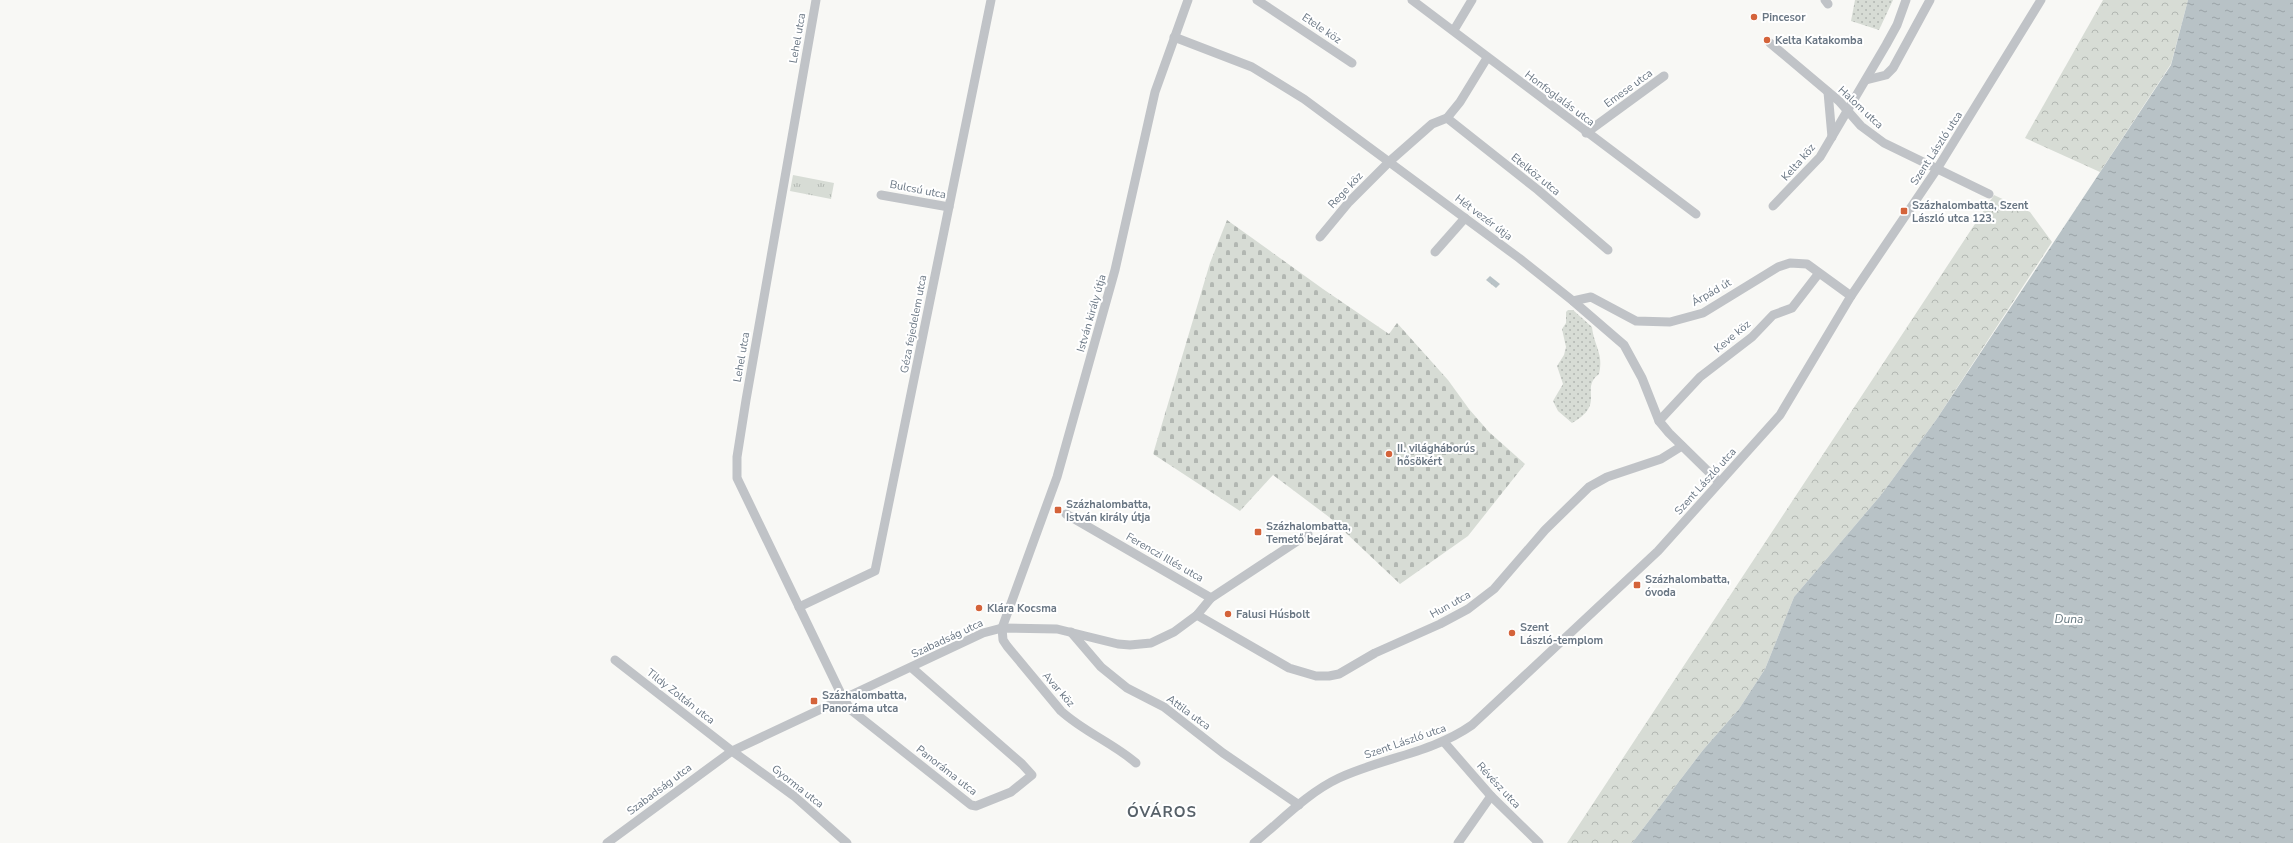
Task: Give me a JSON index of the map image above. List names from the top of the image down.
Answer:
{
  "streets": {
    "street": [
      "Etele köz",
      "Lehel utca",
      "Emese utca",
      "Honfoglalás utca",
      "Halom utca",
      "Szent László utca",
      "Kelta köz",
      "Etelköz utca",
      "Bulcsú utca",
      "Rege köz",
      "Hét vezér útja",
      "Árpád út",
      "István király útja",
      "Géza fejedelem utca",
      "Keve köz",
      "Ferenczi Illés utca",
      "Hun utca",
      "Szabadság utca",
      "Avar köz",
      "Tildy Zoltán utca",
      "Attila utca",
      "Panoráma utca",
      "Révész utca",
      "Gyorma utca"
    ]
  },
  "crossings": [
    ["Lehel utca", "Géza fejedelem utca"],
    ["Lehel utca", "Szabadság utca"],
    ["Lehel utca", "Panoráma utca"],
    ["Emese utca", "Honfoglalás utca"],
    ["Halom utca", "Szent László utca"],
    ["Halom utca", "Kelta köz"],
    ["Szent László utca", "Hét vezér útja"],
    ["Szent László utca", "Árpád út"],
    ["Szent László utca", "Attila utca"],
    ["Szent László utca", "Révész utca"],
    ["Etelköz utca", "Rege köz"],
    ["Bulcsú utca", "Géza fejedelem utca"],
    ["Rege köz", "Hét vezér útja"],
    ["Hét vezér útja", "Árpád út"],
    ["Hét vezér útja", "István király útja"],
    ["Hét vezér útja", "Keve köz"],
    ["Hét vezér útja", "Hun utca"],
    ["Árpád út", "Keve köz"],
    ["István király útja", "Szabadság utca"],
    ["István király útja", "Avar köz"],
    ["Ferenczi Illés utca", "Szabadság utca"],
    ["Hun utca", "Szabadság utca"],
    ["Szabadság utca", "Avar köz"],
    ["Szabadság utca", "Tildy Zoltán utca"],
    ["Szabadság utca", "Attila utca"],
    ["Szabadság utca", "Panoráma utca"],
    ["Szabadság utca", "Gyorma utca"],
    ["Tildy Zoltán utca", "Gyorma utca"]
  ],
  "districts": ["ÓVÁROS"],
  "water": ["Duna"],
  "places": {
    "other": [
      "Pincesor",
      "Kelta Katakomba",
      "II. világháborús hősökért",
      "Klára Kocsma",
      "Falusi Húsbolt",
      "Szent László-templom"
    ],
    "transit": [
      "Százhalombatta, Szent László utca 123.",
      "Százhalombatta, István király útja",
      "Százhalombatta, Temető bejárat",
      "Százhalombatta, óvoda",
      "Százhalombatta, Panoráma utca"
    ]
  }
}
